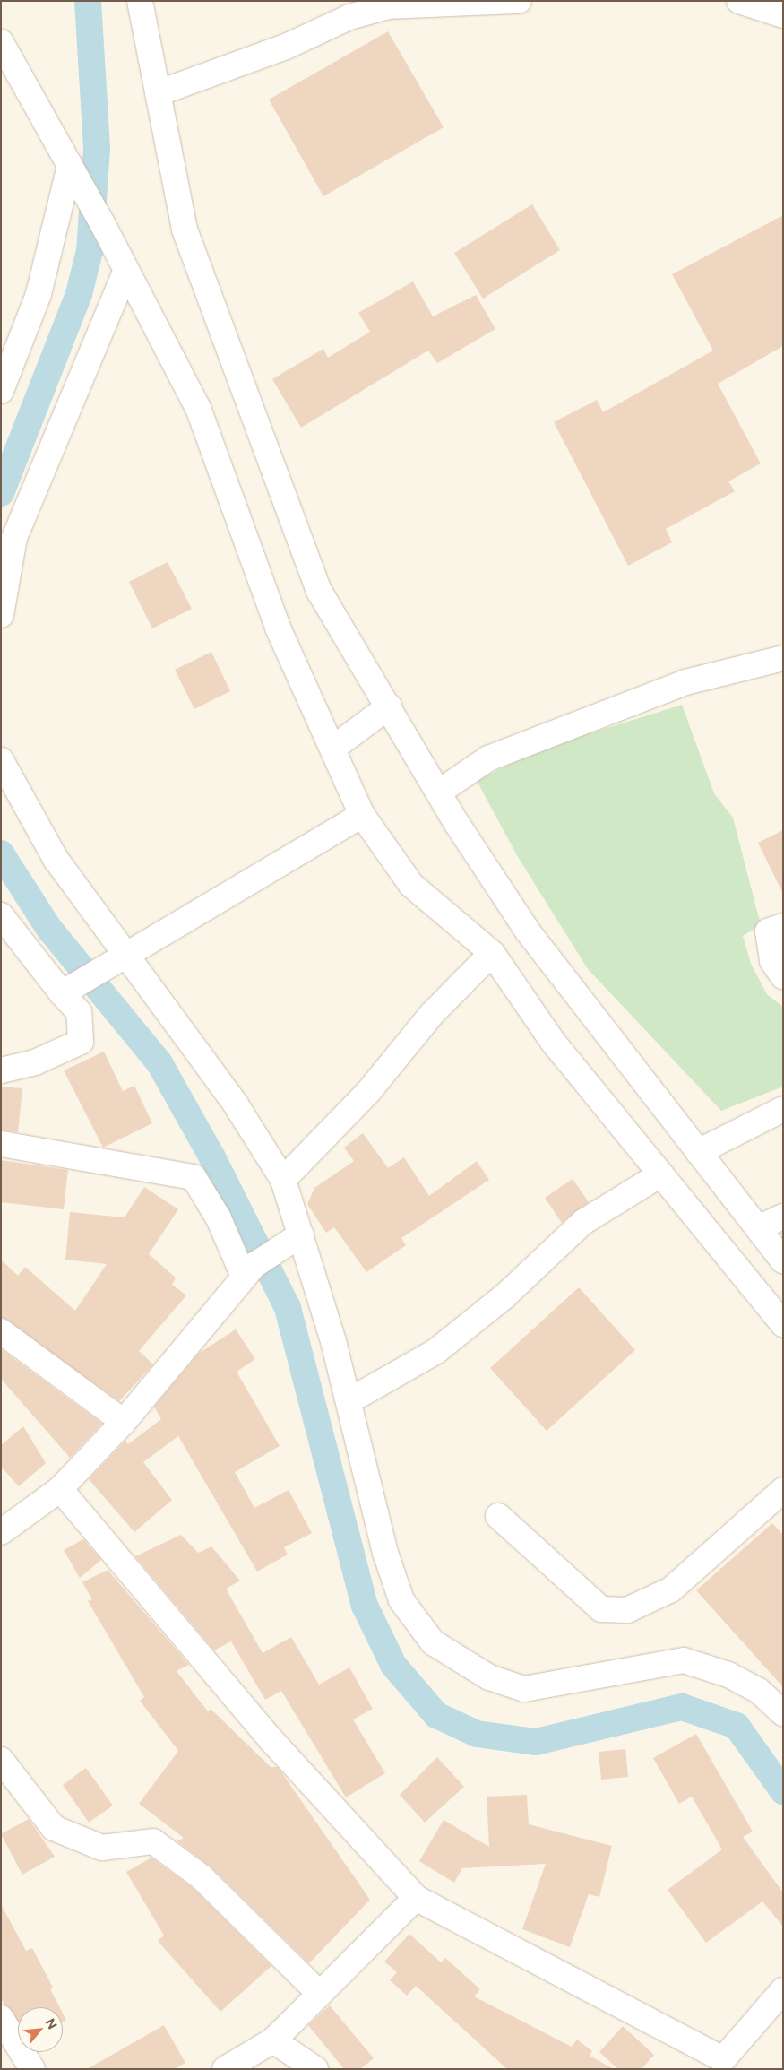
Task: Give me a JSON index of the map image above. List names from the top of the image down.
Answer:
{
  "north": "top right"
}
